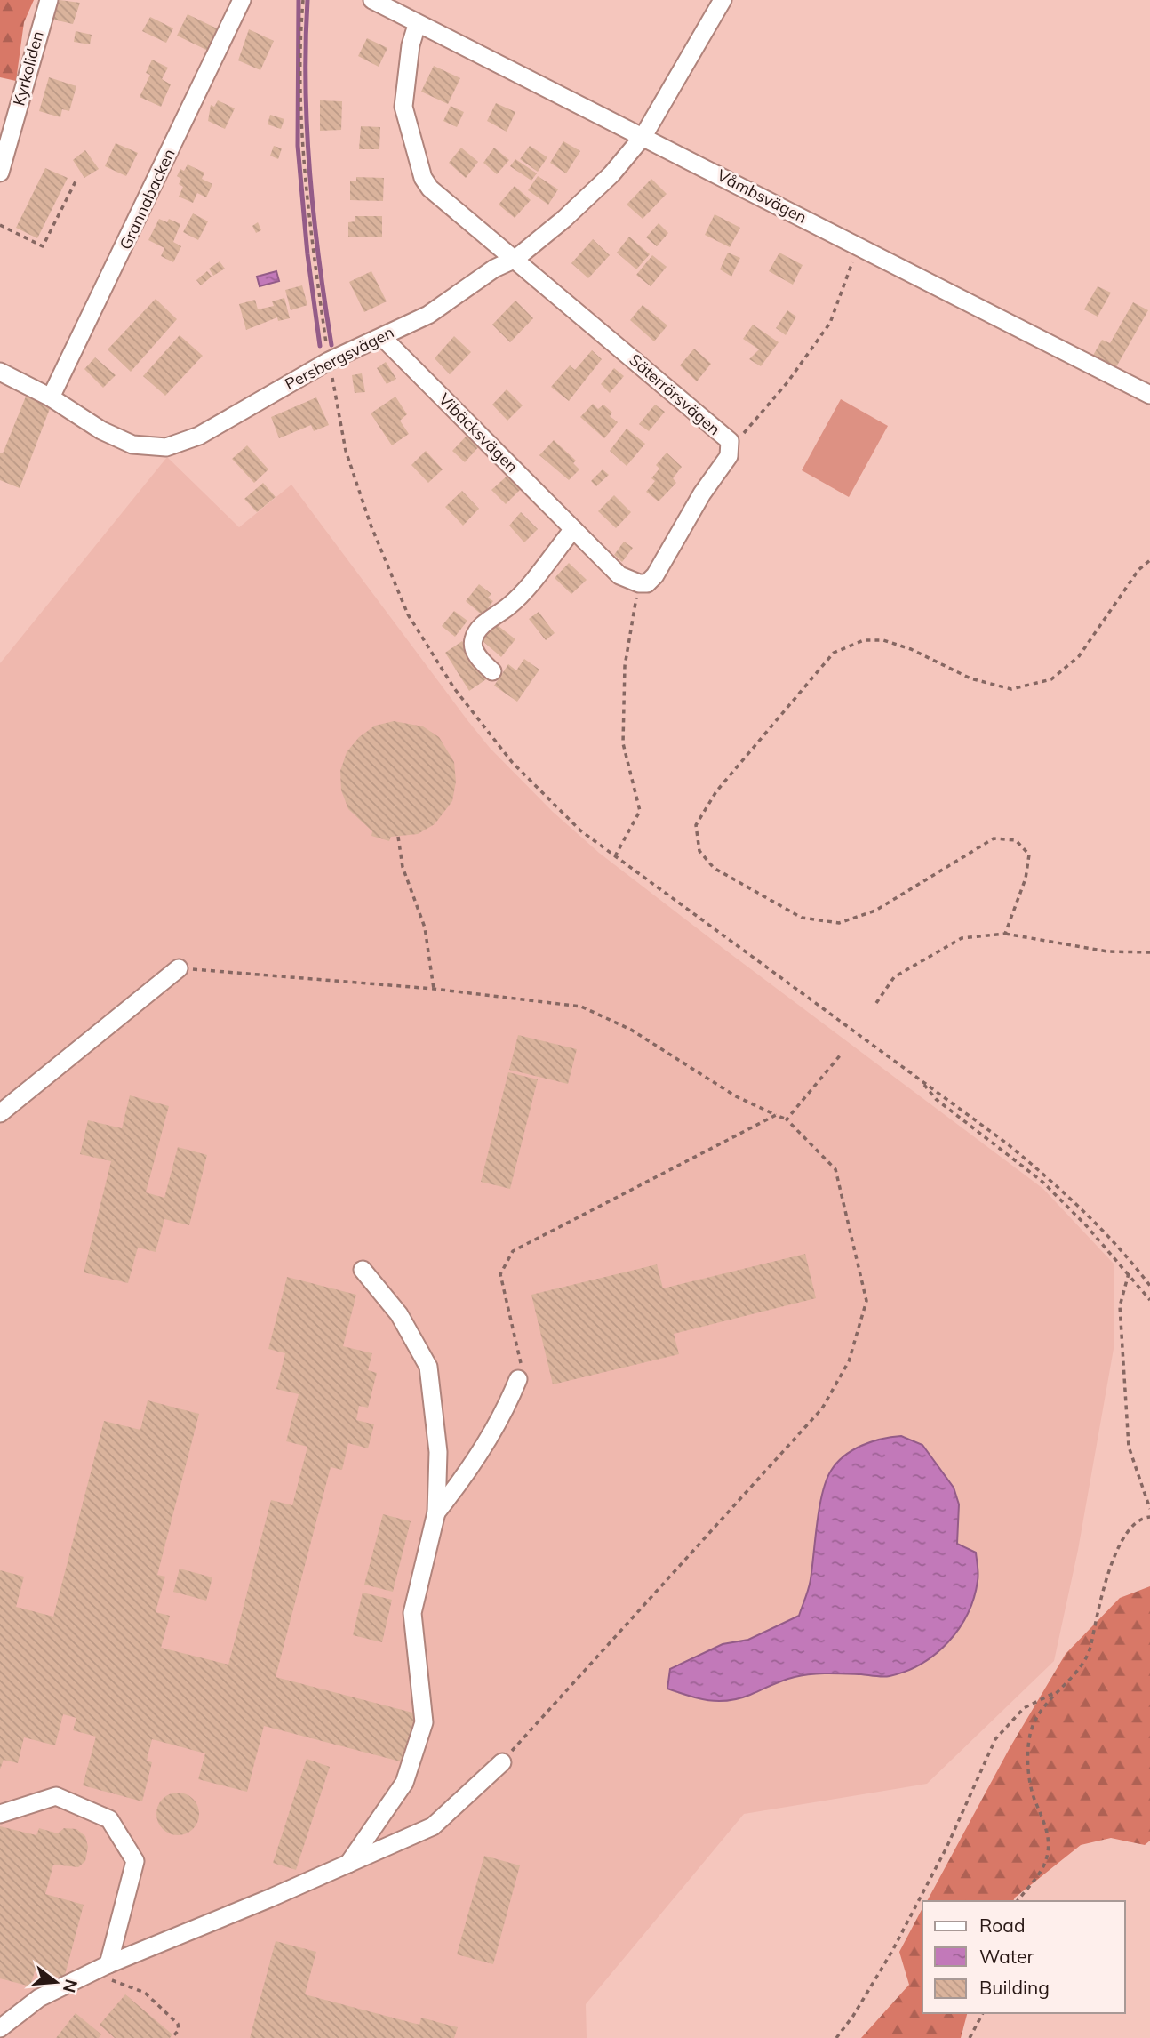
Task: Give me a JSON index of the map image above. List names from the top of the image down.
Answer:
{
  "streets": {
    "street": [
      "Kyrkoliden",
      "Våmbsvägen",
      "Grannabacken",
      "Persbergsvägen",
      "Säterrörsvägen",
      "Vibäcksvägen"
    ]
  },
  "crossings": [
    ["Våmbsvägen", "Persbergsvägen"],
    ["Våmbsvägen", "Säterrörsvägen"],
    ["Grannabacken", "Persbergsvägen"],
    ["Persbergsvägen", "Säterrörsvägen"],
    ["Persbergsvägen", "Vibäcksvägen"],
    ["Säterrörsvägen", "Vibäcksvägen"]
  ],
  "legend": ["Road", "Water", "Building"],
  "north": "right"
}
